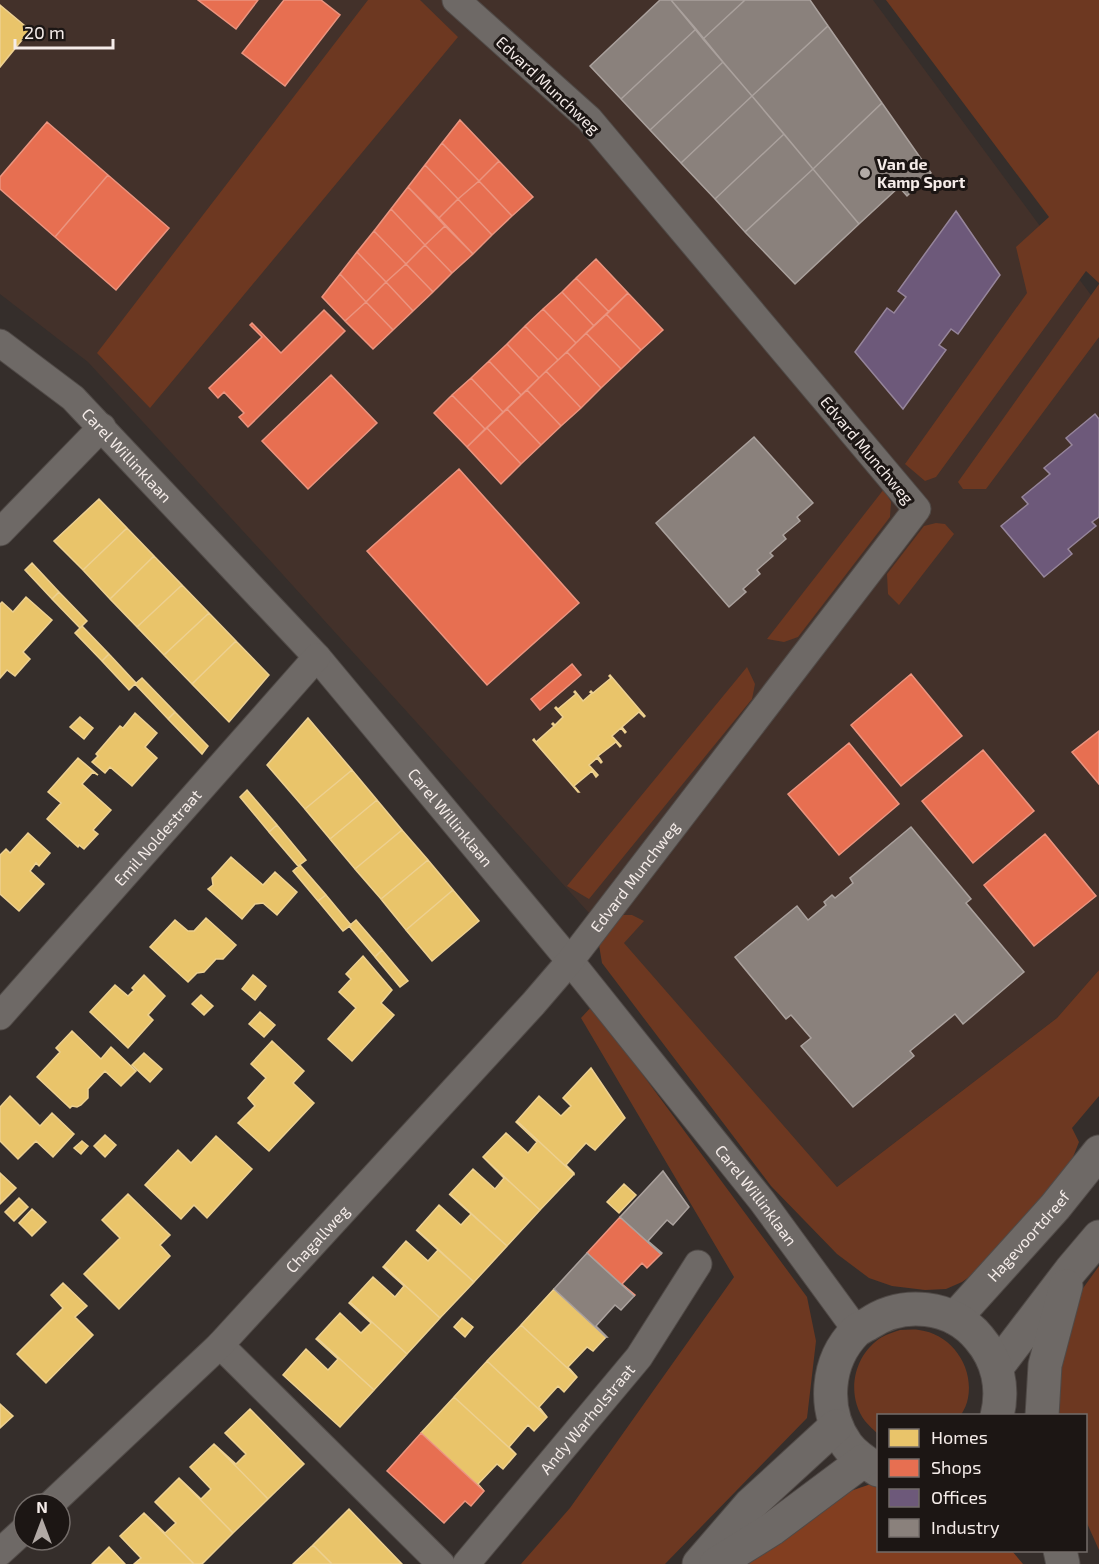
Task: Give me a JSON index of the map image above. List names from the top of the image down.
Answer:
{
  "streets": {
    "main road": ["Hagevoortdreef"],
    "street": [
      "Edvard Munchweg",
      "Carel Willinklaan",
      "Emil Noldestraat",
      "Chagallweg",
      "Andy Warholstraat"
    ]
  },
  "crossings": [
    ["Edvard Munchweg", "Carel Willinklaan"],
    ["Edvard Munchweg", "Chagallweg"],
    ["Carel Willinklaan", "Emil Noldestraat"],
    ["Carel Willinklaan", "Chagallweg"]
  ],
  "places": ["Van de Kamp Sport"],
  "legend": [
    "Homes",
    "Shops",
    "Offices",
    "Industry"
  ],
  "scale_bar": "20 m",
  "north": "top"
}
